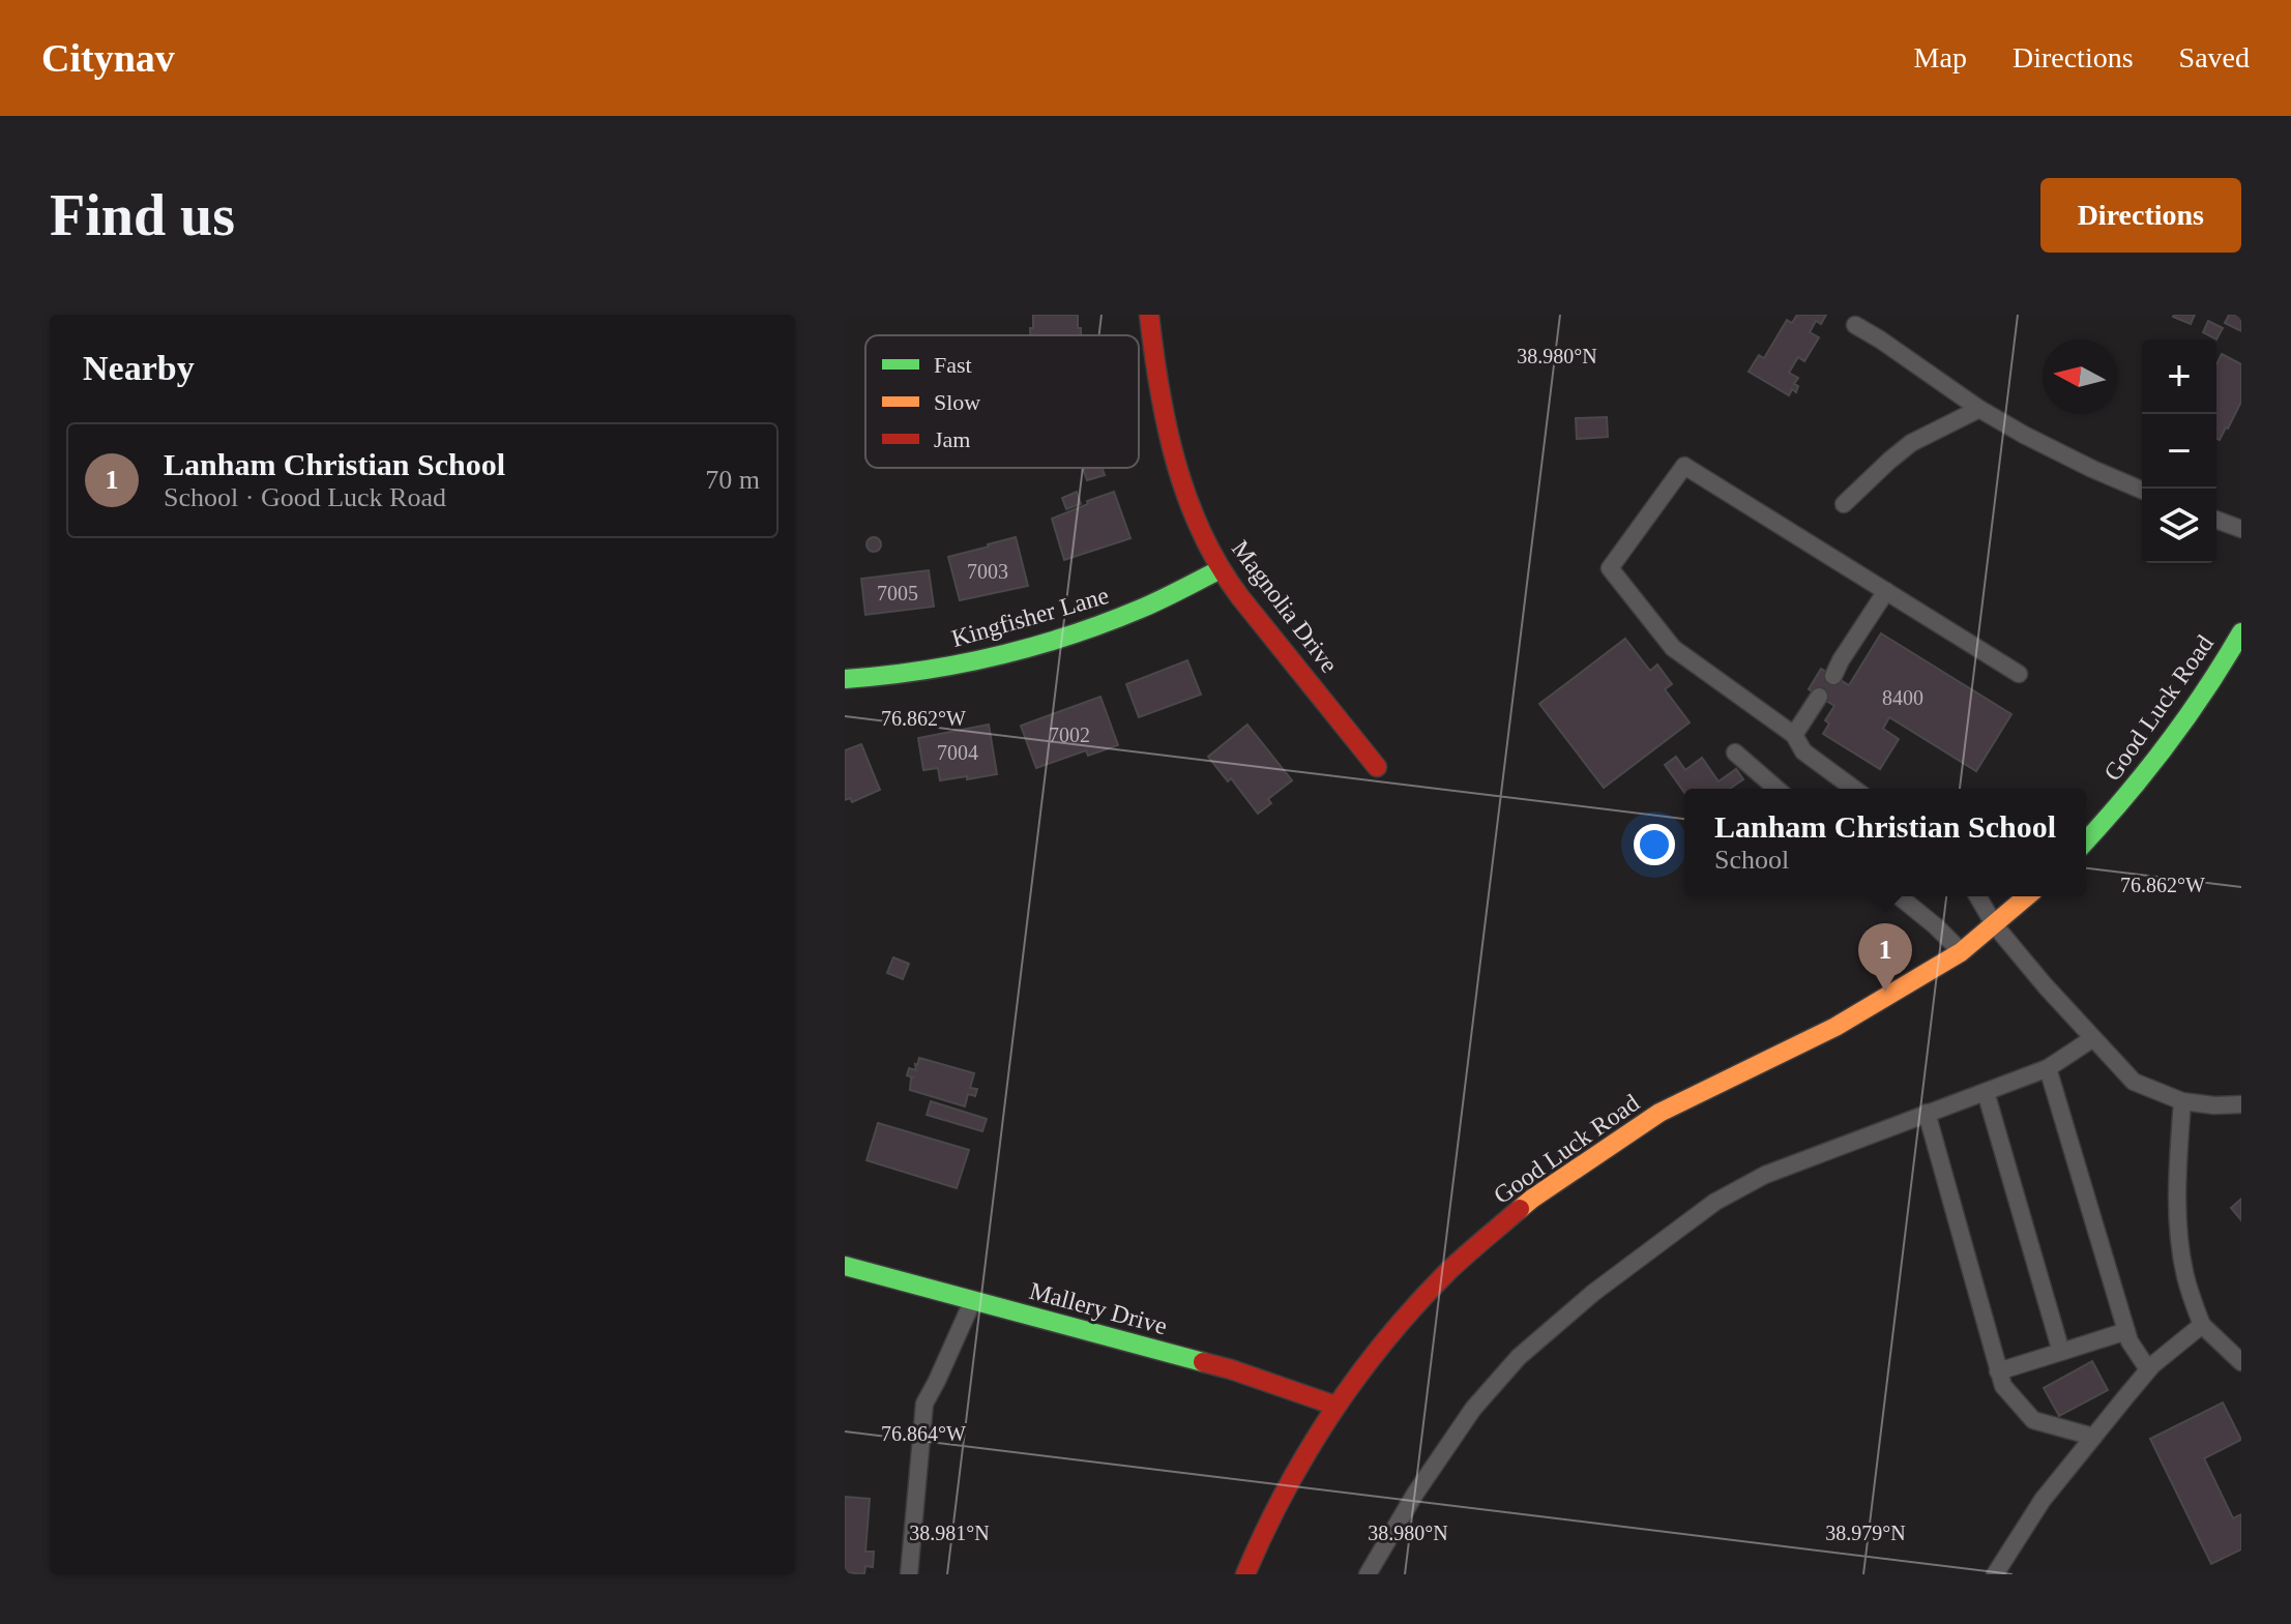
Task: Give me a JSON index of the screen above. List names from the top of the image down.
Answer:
{
  "streets": {
    "street": [
      "Magnolia Drive",
      "Kingfisher Lane",
      "Good Luck Road",
      "Mallery Drive"
    ]
  },
  "crossings": [
    ["Magnolia Drive", "Kingfisher Lane"],
    ["Good Luck Road", "Mallery Drive"]
  ],
  "house_numbers": [
    "7003",
    "7005",
    "8400",
    "7002",
    "7004"
  ],
  "legend": ["Fast", "Slow", "Jam"],
  "north": "left",
  "page": {
    "header": "Citynav",
    "nav": ["Map", "Directions", "Saved"],
    "buttons": "Directions",
    "title": "Find us",
    "heading": "Nearby",
    "map_buttons": ["+", "−"],
    "list": [
      {
        "mark": "1",
        "name": "Lanham Christian School",
        "note": "School · Good Luck Road",
        "value": "70 m"
      }
    ],
    "popup": ["Lanham Christian School", "School"],
    "pins": "1"
  },
  "coordinates": [
    "38.980°N",
    "76.862°W",
    "76.864°W",
    "38.981°N",
    "38.979°N"
  ]
}
